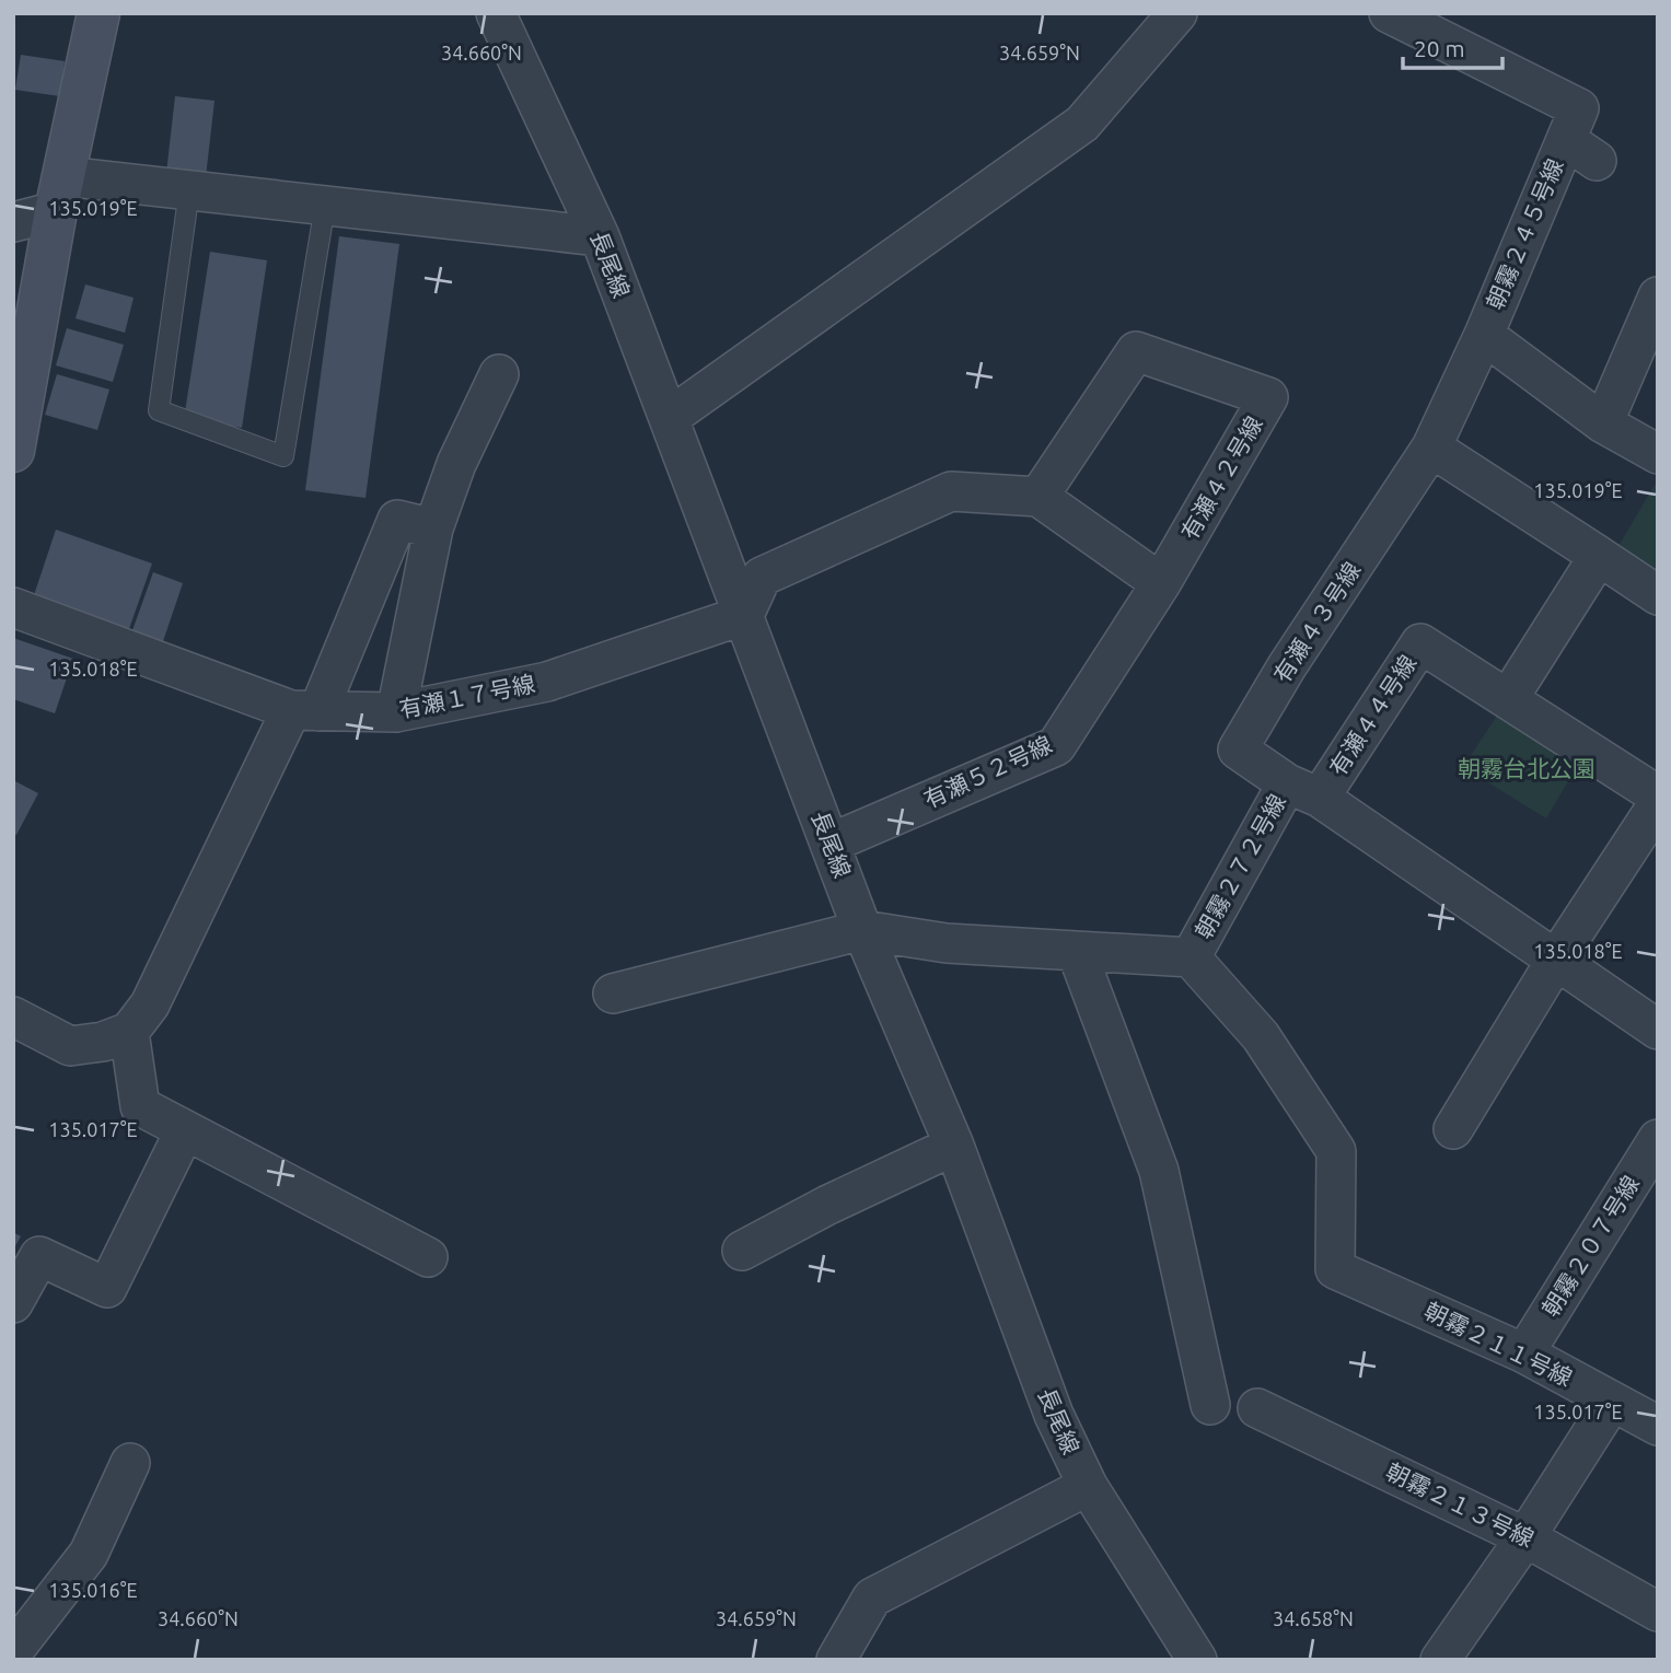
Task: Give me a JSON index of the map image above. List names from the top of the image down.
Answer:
{
  "streets": {
    "street": [
      "朝霧２４５号線",
      "長尾線",
      "有瀬４２号線",
      "有瀬４３号線",
      "有瀬１７号線",
      "有瀬４４号線",
      "有瀬５２号線",
      "朝霧２７２号線",
      "朝霧２０７号線",
      "朝霧２１１号線",
      "朝霧２１３号線"
    ]
  },
  "crossings": [
    ["長尾線", "有瀬１７号線"],
    ["長尾線", "有瀬５２号線"],
    ["有瀬４２号線", "有瀬５２号線"],
    ["有瀬４３号線", "有瀬４４号線"],
    ["有瀬４３号線", "朝霧２７２号線"],
    ["有瀬４４号線", "朝霧２７２号線"],
    ["朝霧２７２号線", "朝霧２１１号線"],
    ["朝霧２０７号線", "朝霧２１１号線"]
  ],
  "parks": ["朝霧台北公園"],
  "scale_bar": "20 m",
  "coordinates": [
    "34.660°N",
    "34.659°N",
    "135.019°E",
    "135.018°E",
    "135.017°E",
    "135.016°E",
    "34.658°N"
  ]
}
